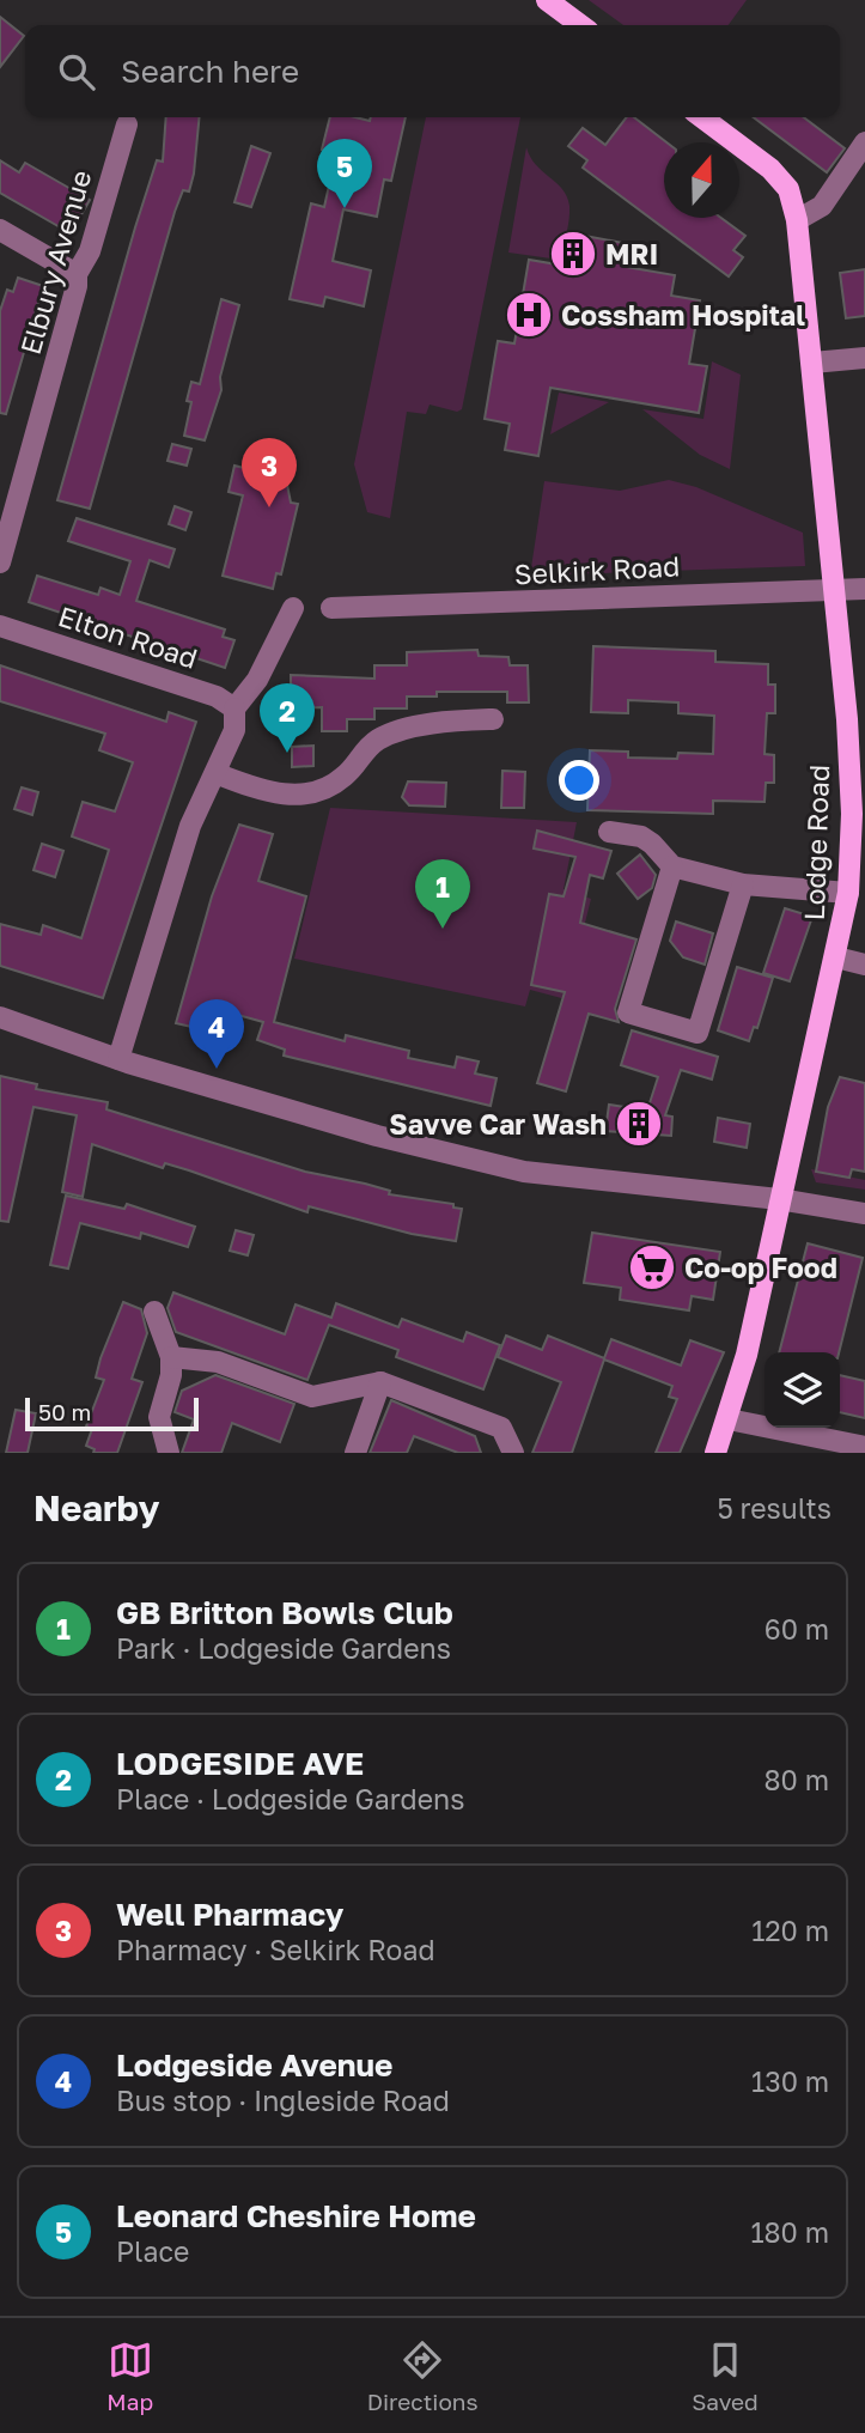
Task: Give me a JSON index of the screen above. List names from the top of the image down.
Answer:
{
  "streets": {
    "main road": ["Lodge Road"],
    "street": ["Elbury Avenue", "Selkirk Road", "Elton Road"]
  },
  "crossings": [
    ["Selkirk Road", "Lodge Road"]
  ],
  "places": {
    "building": ["MRI", "Savve Car Wash"],
    "hospital": ["Cossham Hospital"],
    "supermarket": ["Co-op Food"]
  },
  "scale_bar": "50 m",
  "north": "top",
  "page": {
    "search": "Search here",
    "pins": [
      "5",
      "3",
      "2",
      "1",
      "4"
    ],
    "scale": "50 m",
    "heading": ["Nearby", "5 results"],
    "list": [
      {
        "mark": "1",
        "name": "GB Britton Bowls Club",
        "note": "Park · Lodgeside Gardens",
        "value": "60 m"
      },
      {
        "mark": "2",
        "name": "LODGESIDE AVE",
        "note": "Place · Lodgeside Gardens",
        "value": "80 m"
      },
      {
        "mark": "3",
        "name": "Well Pharmacy",
        "note": "Pharmacy · Selkirk Road",
        "value": "120 m"
      },
      {
        "mark": "4",
        "name": "Lodgeside Avenue",
        "note": "Bus stop · Ingleside Road",
        "value": "130 m"
      },
      {
        "mark": "5",
        "name": "Leonard Cheshire Home",
        "note": "Place",
        "value": "180 m"
      }
    ],
    "nav": ["Map", "Directions", "Saved"]
  }
}
